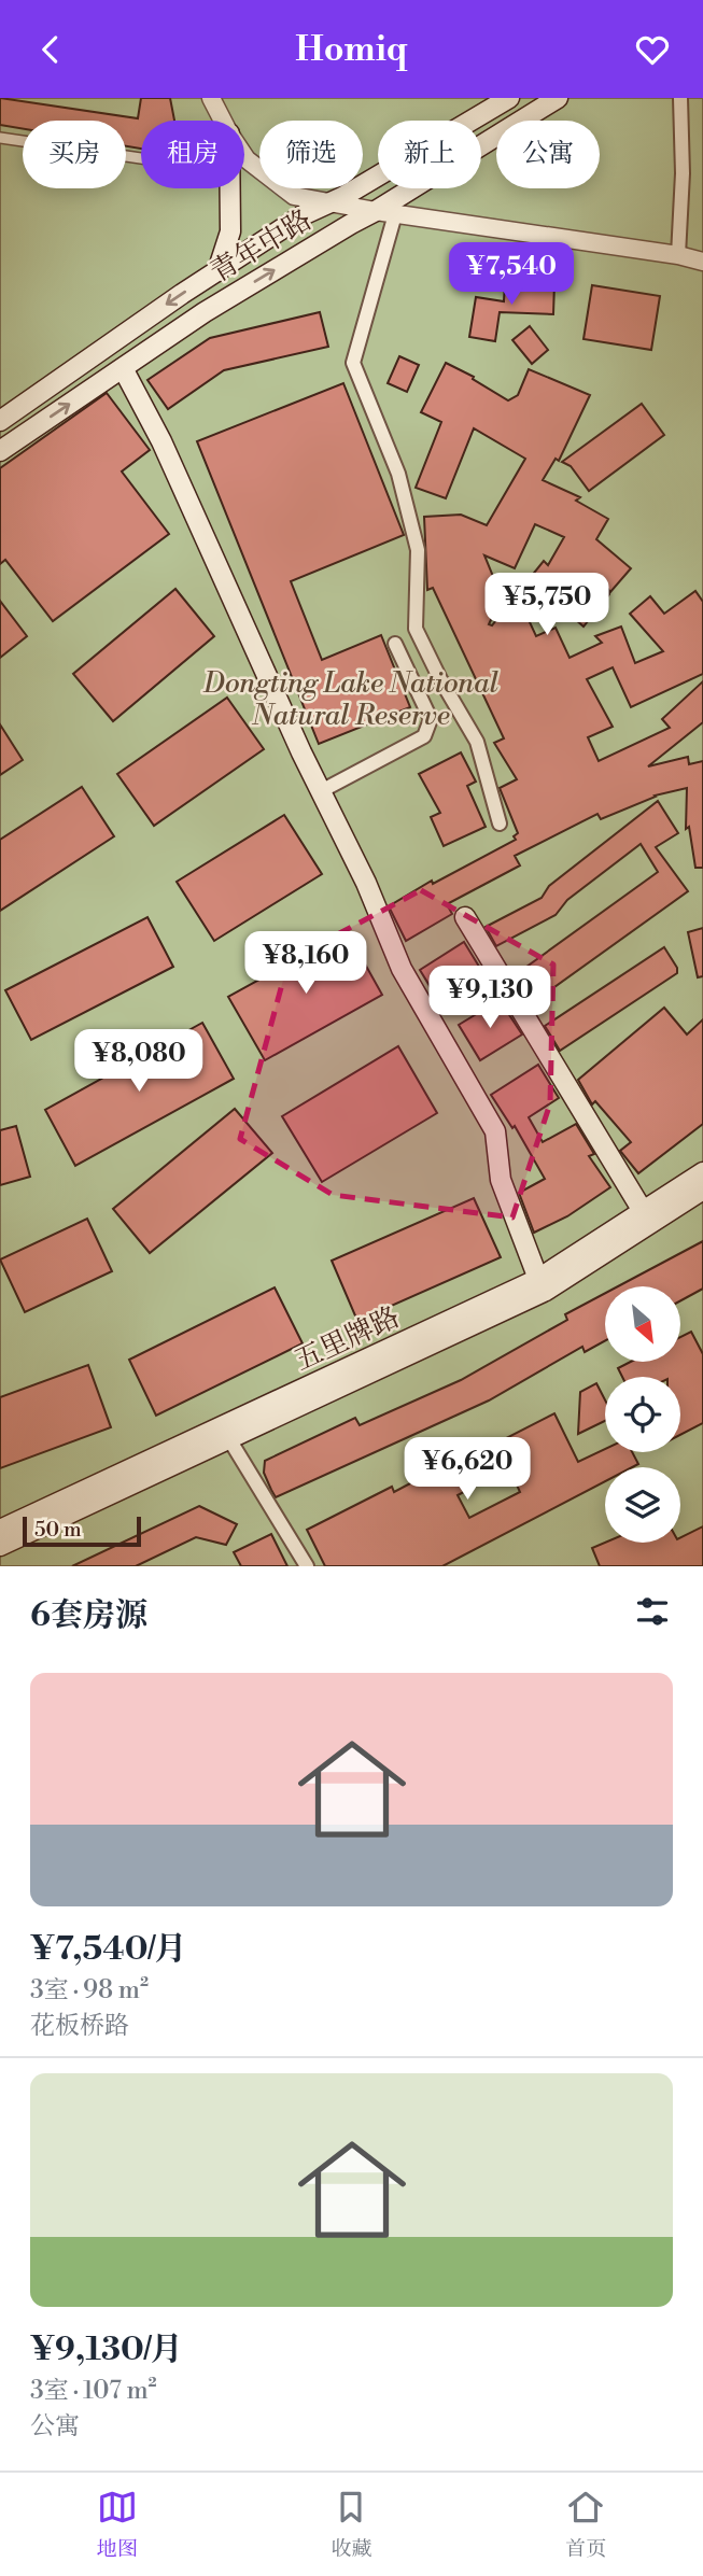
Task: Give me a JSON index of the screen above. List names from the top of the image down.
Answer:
{
  "streets": {
    "main road": ["青年中路", "五里牌路"]
  },
  "parks": ["Dongting Lake National Natural Reserve"],
  "scale_bar": "50 m",
  "north": "bottom right",
  "page": {
    "header": "Homiq",
    "chip": [
      "买房",
      "租房",
      "筛选",
      "新上",
      "公寓"
    ],
    "price": [
      "¥7,540",
      "¥5,750",
      "¥8,160",
      "¥9,130",
      "¥8,080",
      "¥6,620"
    ],
    "scale": "50 m",
    "heading": "6套房源",
    "list": [
      {
        "name": "¥7,540/月",
        "note": "3室 · 98 m² · 花板桥路"
      },
      {
        "name": "¥9,130/月",
        "note": "3室 · 107 m² · 公寓"
      }
    ],
    "tabs": ["地图", "收藏", "首页"]
  }
}
